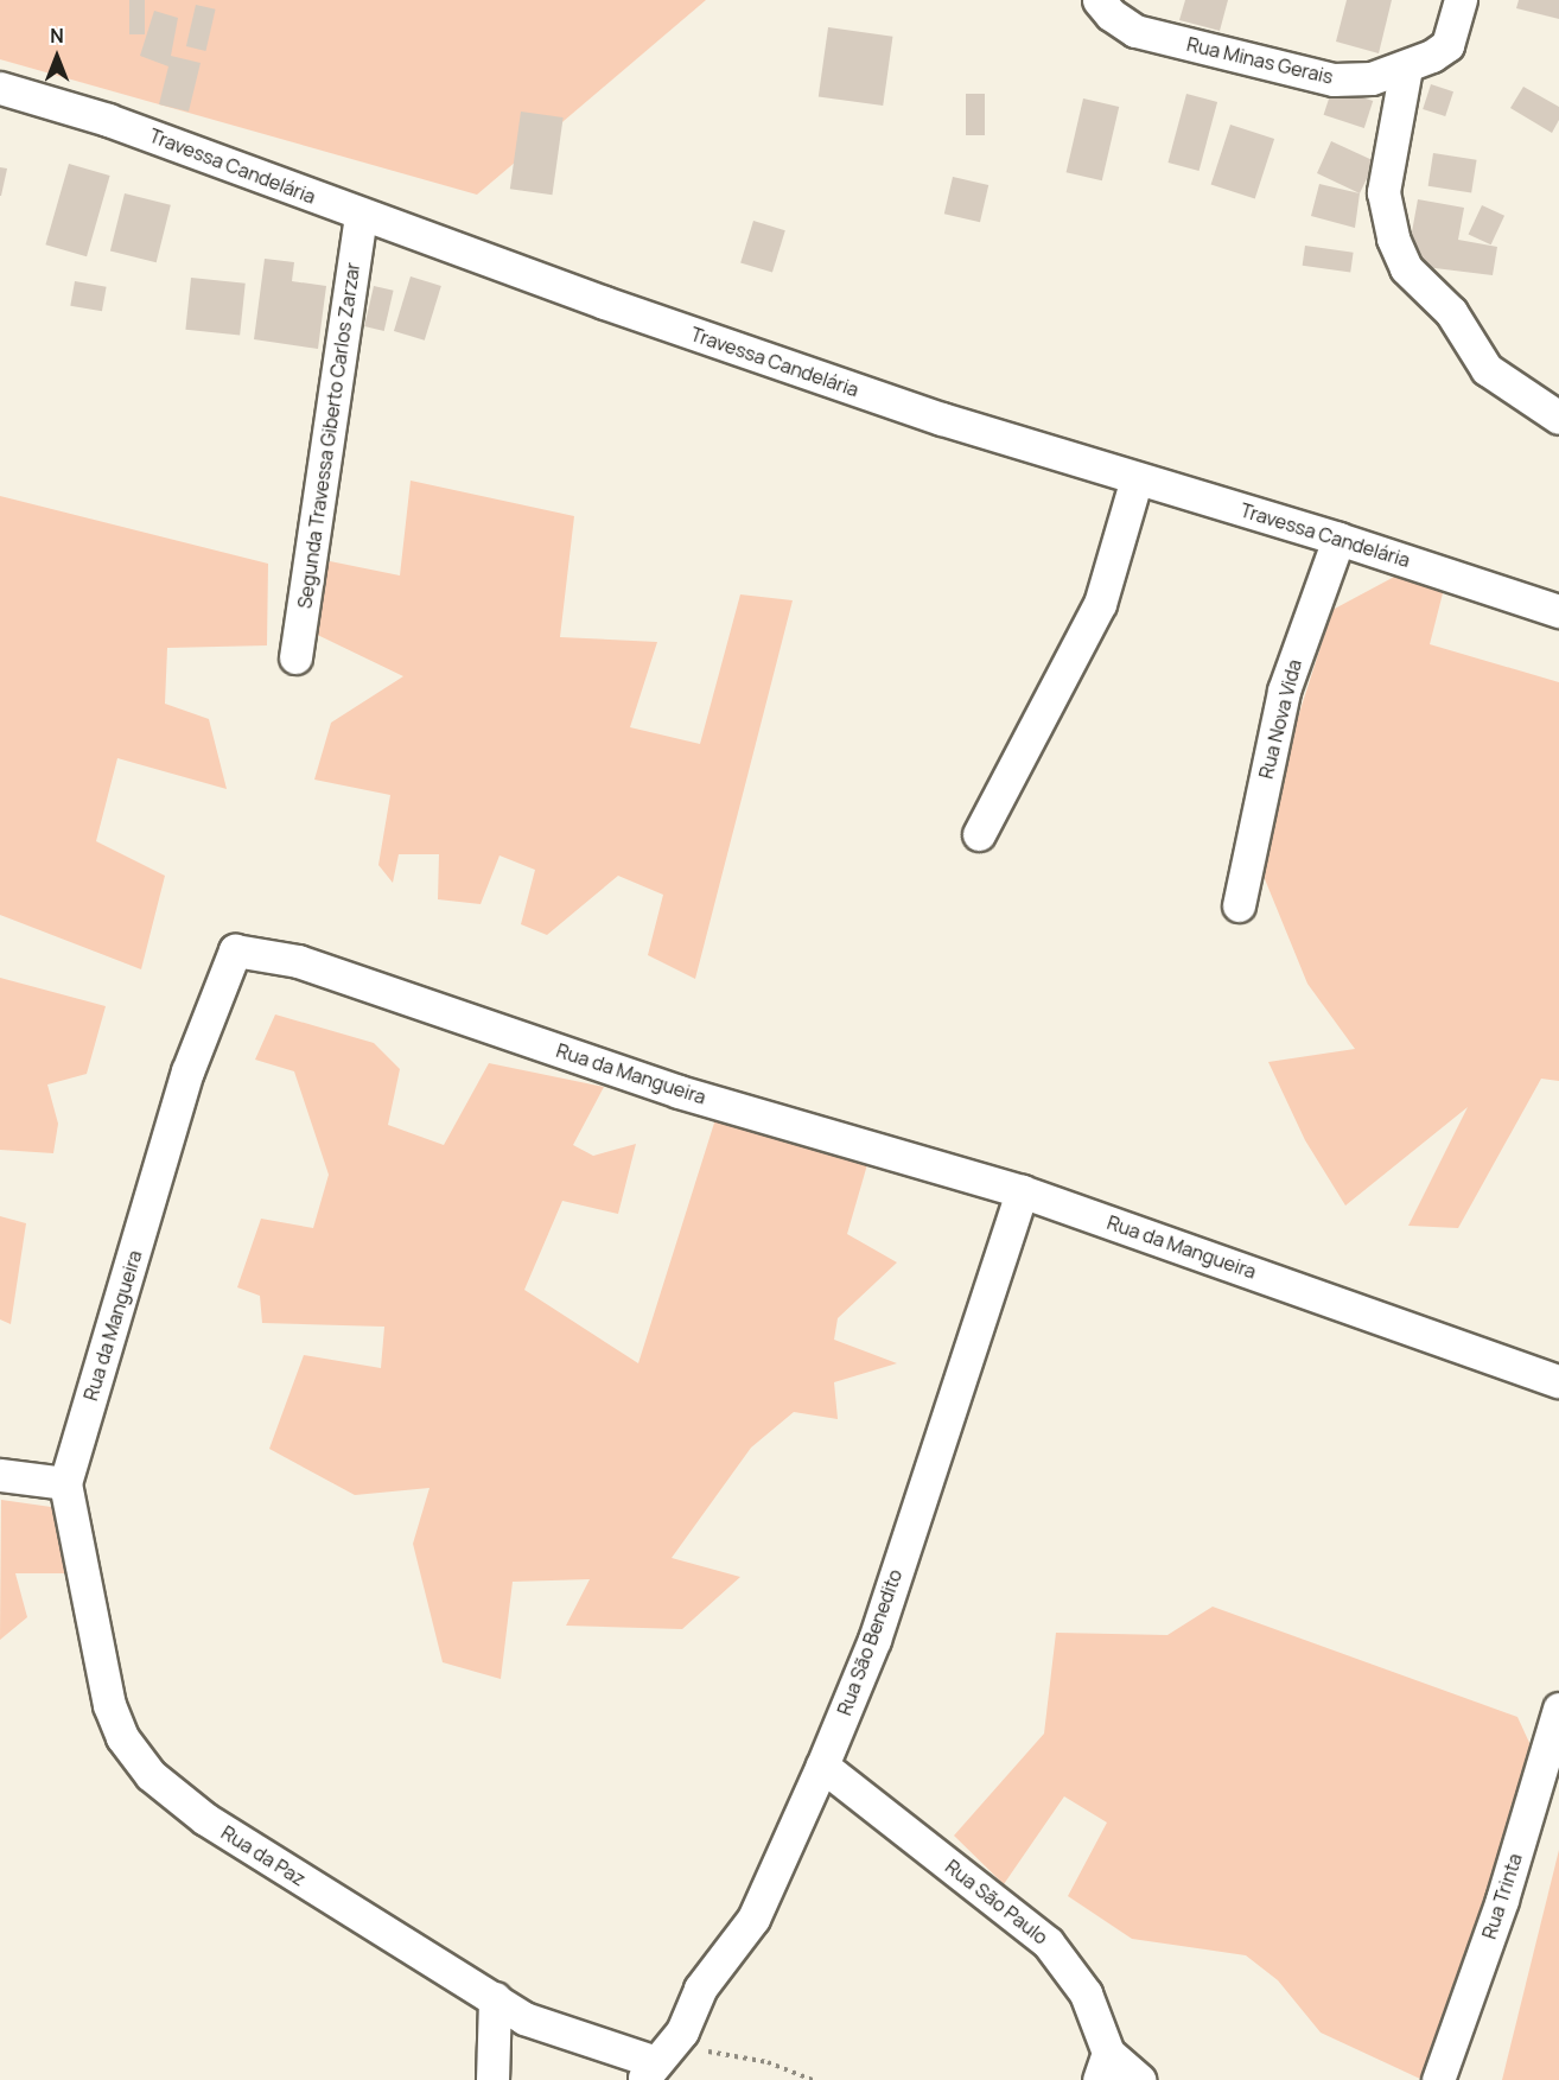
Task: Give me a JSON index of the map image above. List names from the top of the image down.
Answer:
{
  "streets": {
    "street": [
      "Rua Minas Gerais",
      "Travessa Candelária",
      "Segunda Travessa Giberto Carlos Zarzar",
      "Rua Nova Vida",
      "Rua da Mangueira",
      "Rua São Benedito",
      "Rua da Paz",
      "Rua Trinta",
      "Rua São Paulo"
    ]
  },
  "crossings": [
    ["Travessa Candelária", "Segunda Travessa Giberto Carlos Zarzar"],
    ["Travessa Candelária", "Rua Nova Vida"],
    ["Rua da Mangueira", "Rua São Benedito"],
    ["Rua da Mangueira", "Rua da Paz"],
    ["Rua São Benedito", "Rua da Paz"],
    ["Rua São Benedito", "Rua São Paulo"]
  ],
  "north": "top"
}
